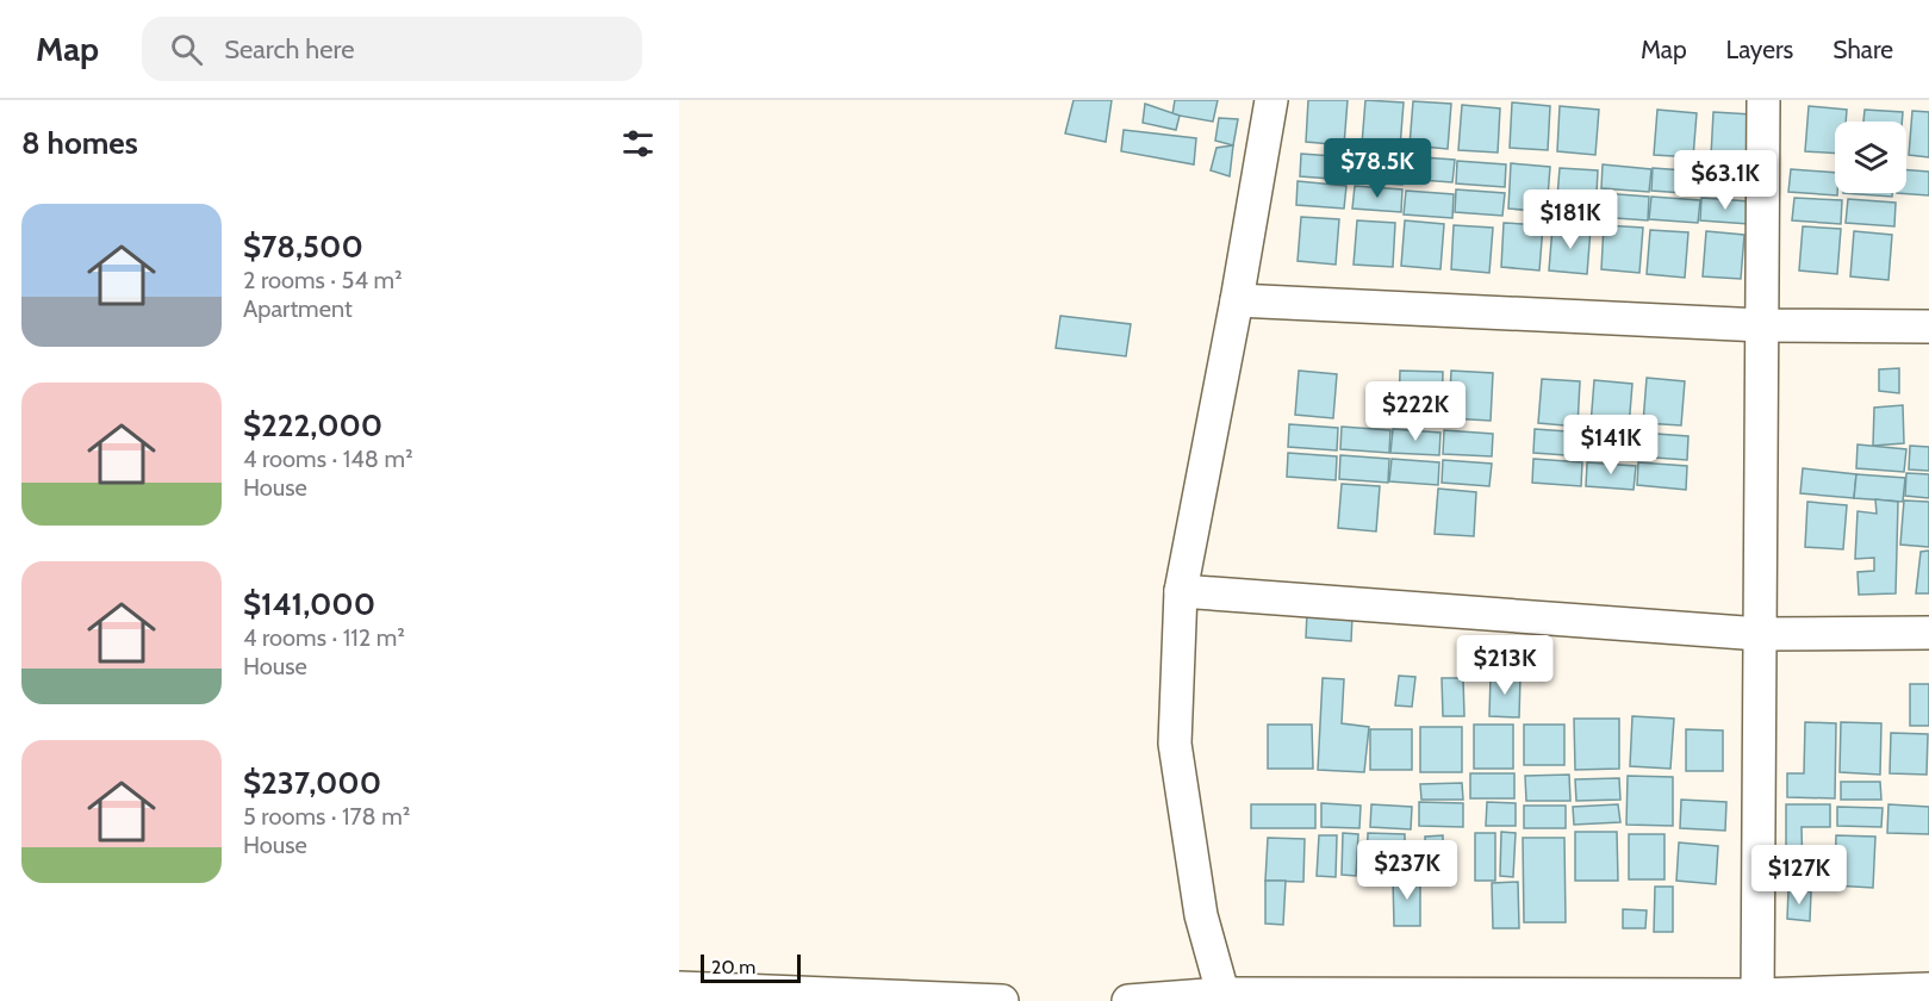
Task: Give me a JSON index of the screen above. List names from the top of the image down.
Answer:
{
  "scale_bar": "20 m",
  "page": {
    "header": "Map",
    "search": "Search here",
    "nav": ["Map", "Layers", "Share"],
    "heading": "8 homes",
    "price": [
      "$78.5K",
      "$63.1K",
      "$181K",
      "$222K",
      "$141K",
      "$213K",
      "$237K",
      "$127K"
    ],
    "list": [
      {
        "name": "$78,500",
        "note": "2 rooms · 54 m² · Apartment"
      },
      {
        "name": "$222,000",
        "note": "4 rooms · 148 m² · House"
      },
      {
        "name": "$141,000",
        "note": "4 rooms · 112 m² · House"
      },
      {
        "name": "$237,000",
        "note": "5 rooms · 178 m² · House"
      }
    ],
    "scale": "20 m"
  }
}
